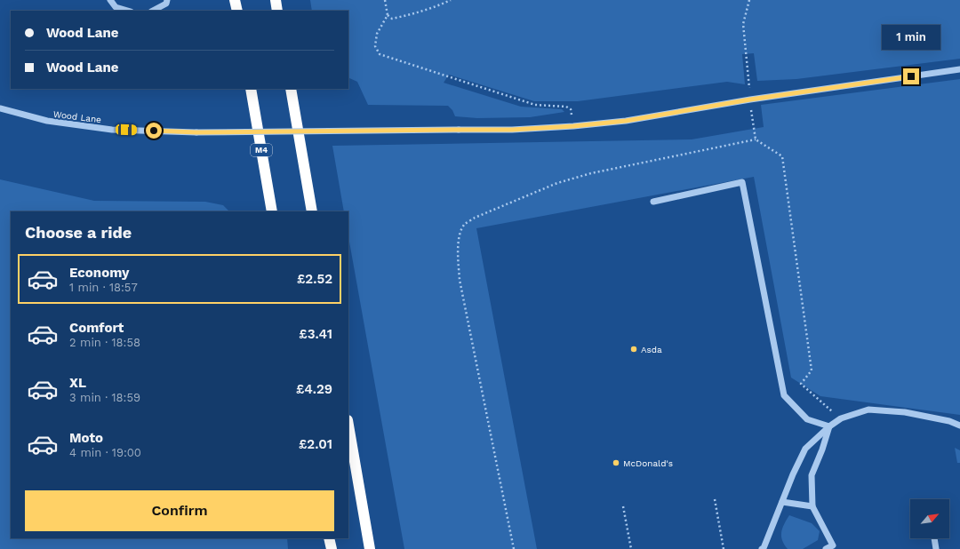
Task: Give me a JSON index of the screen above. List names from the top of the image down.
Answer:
{
  "streets": {
    "highway": ["M4"],
    "street": ["Wood Lane"]
  },
  "places": ["Asda", "McDonald's"],
  "north": "top right",
  "page": {
    "banner": ["Wood Lane", "Wood Lane"],
    "bubble": "1 min",
    "heading": "Choose a ride",
    "list": [
      {
        "name": "Economy",
        "note": "1 min · 18:57",
        "value": "£2.52"
      },
      {
        "name": "Comfort",
        "note": "2 min · 18:58",
        "value": "£3.41"
      },
      {
        "name": "XL",
        "note": "3 min · 18:59",
        "value": "£4.29"
      },
      {
        "name": "Moto",
        "note": "4 min · 19:00",
        "value": "£2.01"
      }
    ],
    "buttons": "Confirm"
  }
}
